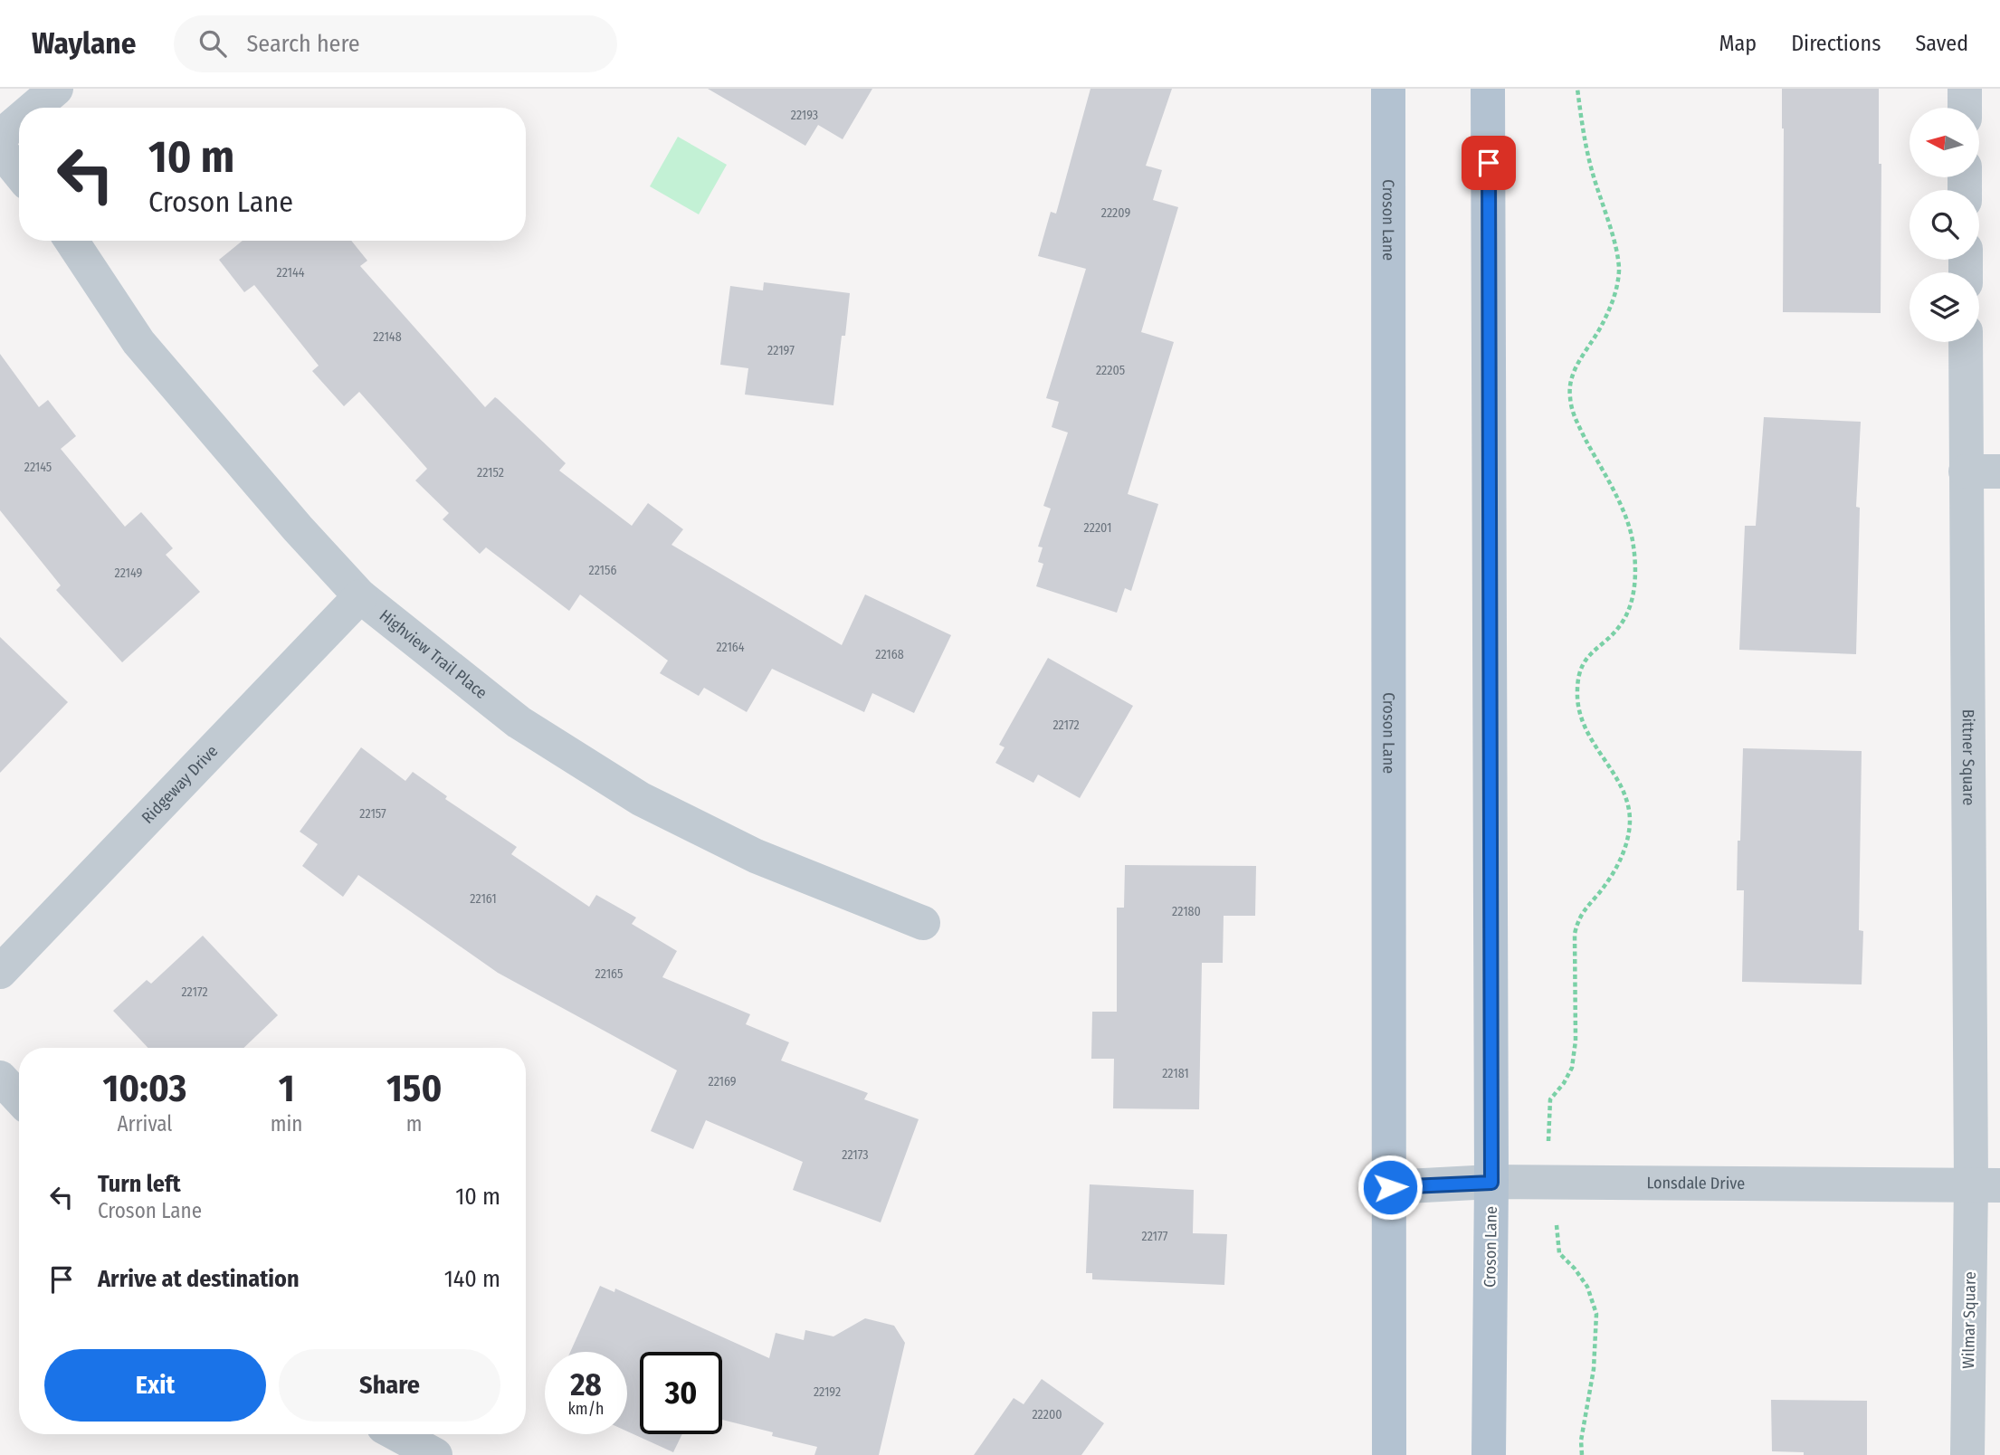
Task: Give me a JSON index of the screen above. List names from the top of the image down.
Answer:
{
  "streets": {
    "main road": ["Croson Lane"],
    "street": [
      "Highview Trail Place",
      "Bittner Square",
      "Ridgeway Drive",
      "Lonsdale Drive",
      "Wilmar Square"
    ]
  },
  "crossings": [
    ["Croson Lane", "Lonsdale Drive"],
    ["Highview Trail Place", "Ridgeway Drive"],
    ["Bittner Square", "Lonsdale Drive"],
    ["Bittner Square", "Wilmar Square"],
    ["Lonsdale Drive", "Wilmar Square"]
  ],
  "house_numbers": [
    "22193",
    "22209",
    "22144",
    "22148",
    "22197",
    "22205",
    "22145",
    "22152",
    "22201",
    "22156",
    "22149",
    "22164",
    "22168",
    "22172",
    "22157",
    "22161",
    "22180",
    "22165",
    "22172",
    "22181",
    "22169",
    "22173",
    "22177",
    "22192",
    "22200"
  ],
  "north": "left",
  "page": {
    "header": "Waylane",
    "search": "Search here",
    "nav": ["Map", "Directions", "Saved"],
    "turn": ["10 m", "Croson Lane"],
    "eta": [
      "10:03",
      "Arrival",
      "1",
      "min",
      "150",
      "m"
    ],
    "list": [
      {
        "name": "Turn left",
        "note": "Croson Lane",
        "value": "10 m"
      },
      {
        "name": "Arrive at destination",
        "value": "140 m"
      }
    ],
    "buttons": ["Exit", "Share"],
    "speed": "28 km/h",
    "limit": "30"
  }
}
